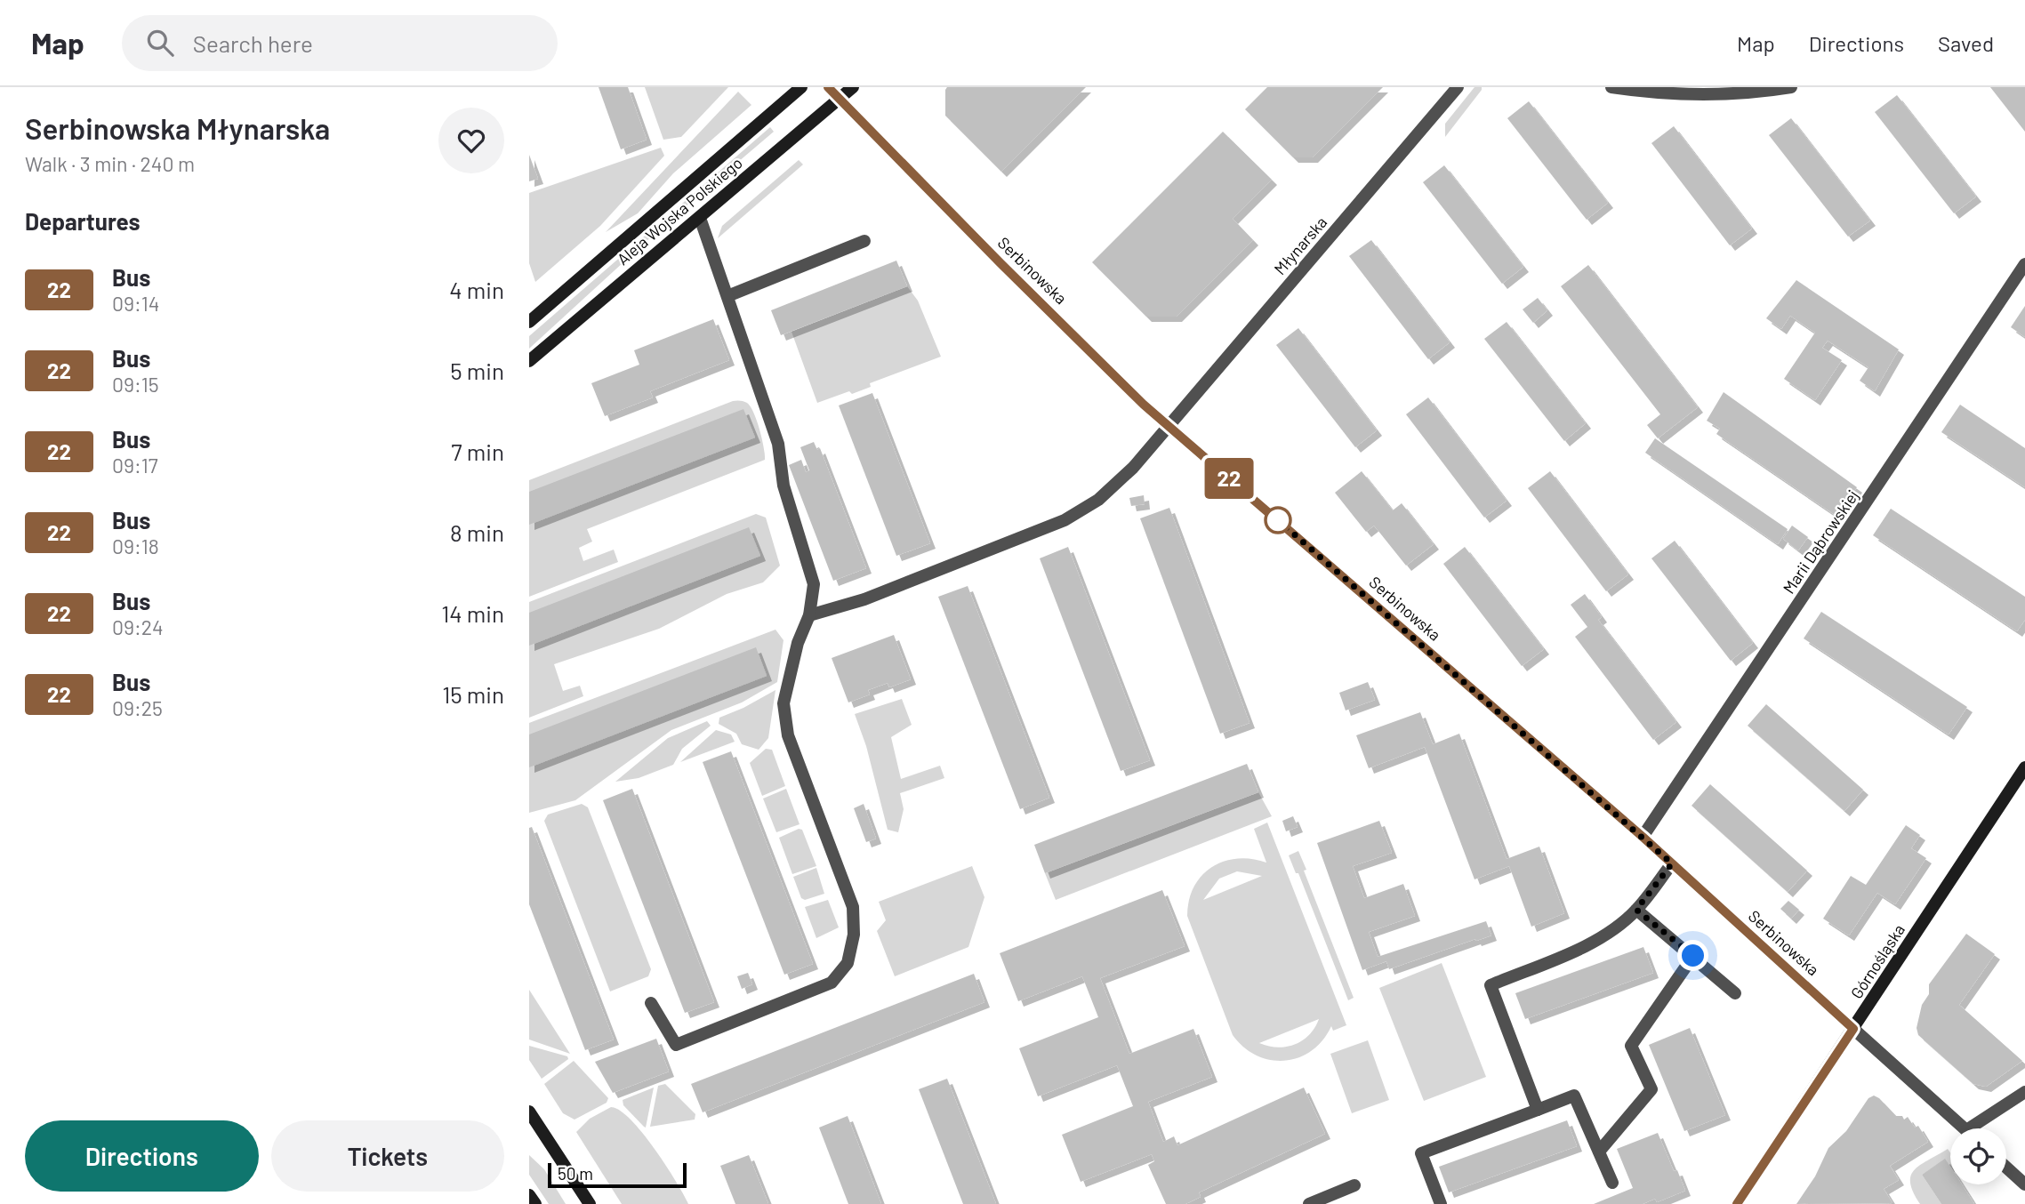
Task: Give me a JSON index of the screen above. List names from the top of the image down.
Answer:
{
  "streets": {
    "street": [
      "Aleja Wojska Polskiego",
      "Młynarska",
      "Serbinowska",
      "Marii Dąbrowskiej",
      "Górnośląska"
    ]
  },
  "crossings": [
    ["Aleja Wojska Polskiego", "Serbinowska"],
    ["Młynarska", "Serbinowska"],
    ["Serbinowska", "Marii Dąbrowskiej"],
    ["Serbinowska", "Górnośląska"]
  ],
  "lines": ["bus line 22"],
  "scale_bar": "50 m",
  "page": {
    "header": "Map",
    "search": "Search here",
    "nav": ["Map", "Directions", "Saved"],
    "heading": [
      ["Serbinowska Młynarska", "Walk · 3 min · 240 m"],
      "Departures"
    ],
    "on_map": "22",
    "list": [
      {
        "mark": "22",
        "name": "Bus",
        "note": "09:14",
        "value": "4 min"
      },
      {
        "mark": "22",
        "name": "Bus",
        "note": "09:15",
        "value": "5 min"
      },
      {
        "mark": "22",
        "name": "Bus",
        "note": "09:17",
        "value": "7 min"
      },
      {
        "mark": "22",
        "name": "Bus",
        "note": "09:18",
        "value": "8 min"
      },
      {
        "mark": "22",
        "name": "Bus",
        "note": "09:24",
        "value": "14 min"
      },
      {
        "mark": "22",
        "name": "Bus",
        "note": "09:25",
        "value": "15 min"
      }
    ],
    "buttons": ["Directions", "Tickets"],
    "scale": "50 m"
  }
}
